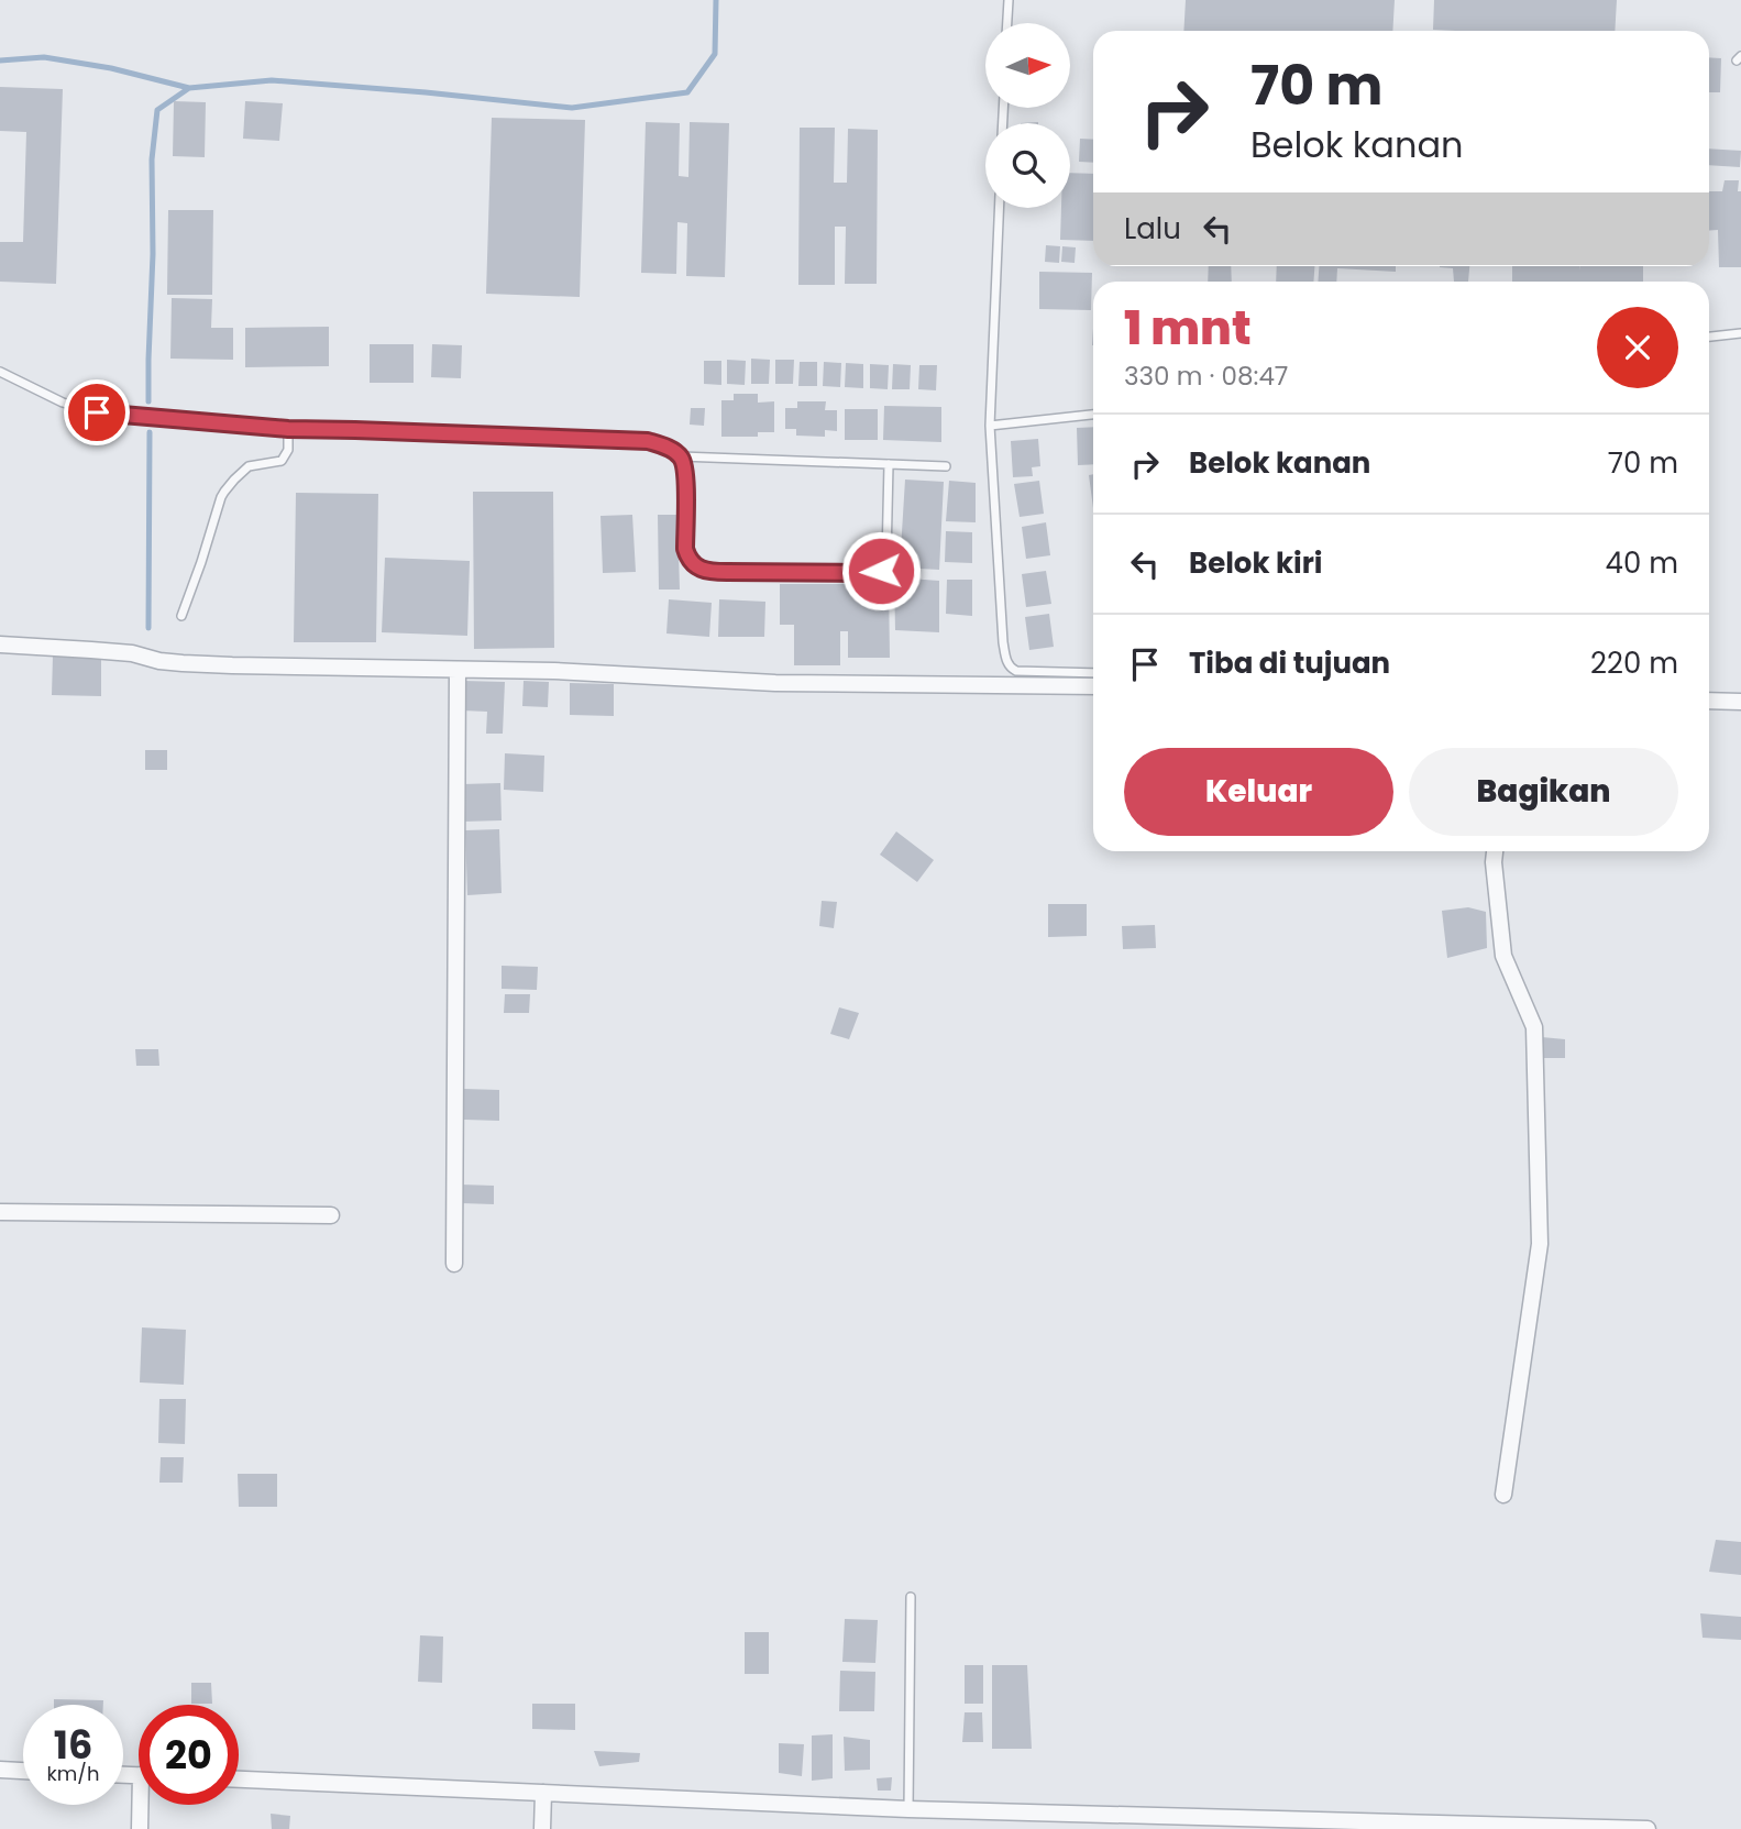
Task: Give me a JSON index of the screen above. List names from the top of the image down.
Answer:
{
  "north": "right",
  "page": {
    "turn": ["70 m", "Belok kanan"],
    "then": "Lalu",
    "heading": ["1 mnt", "330 m · 08:47"],
    "list": [
      {
        "name": "Belok kanan",
        "value": "70 m"
      },
      {
        "name": "Belok kiri",
        "value": "40 m"
      },
      {
        "name": "Tiba di tujuan",
        "value": "220 m"
      }
    ],
    "buttons": ["Keluar", "Bagikan"],
    "speed": "16 km/h",
    "limit": "20"
  }
}
